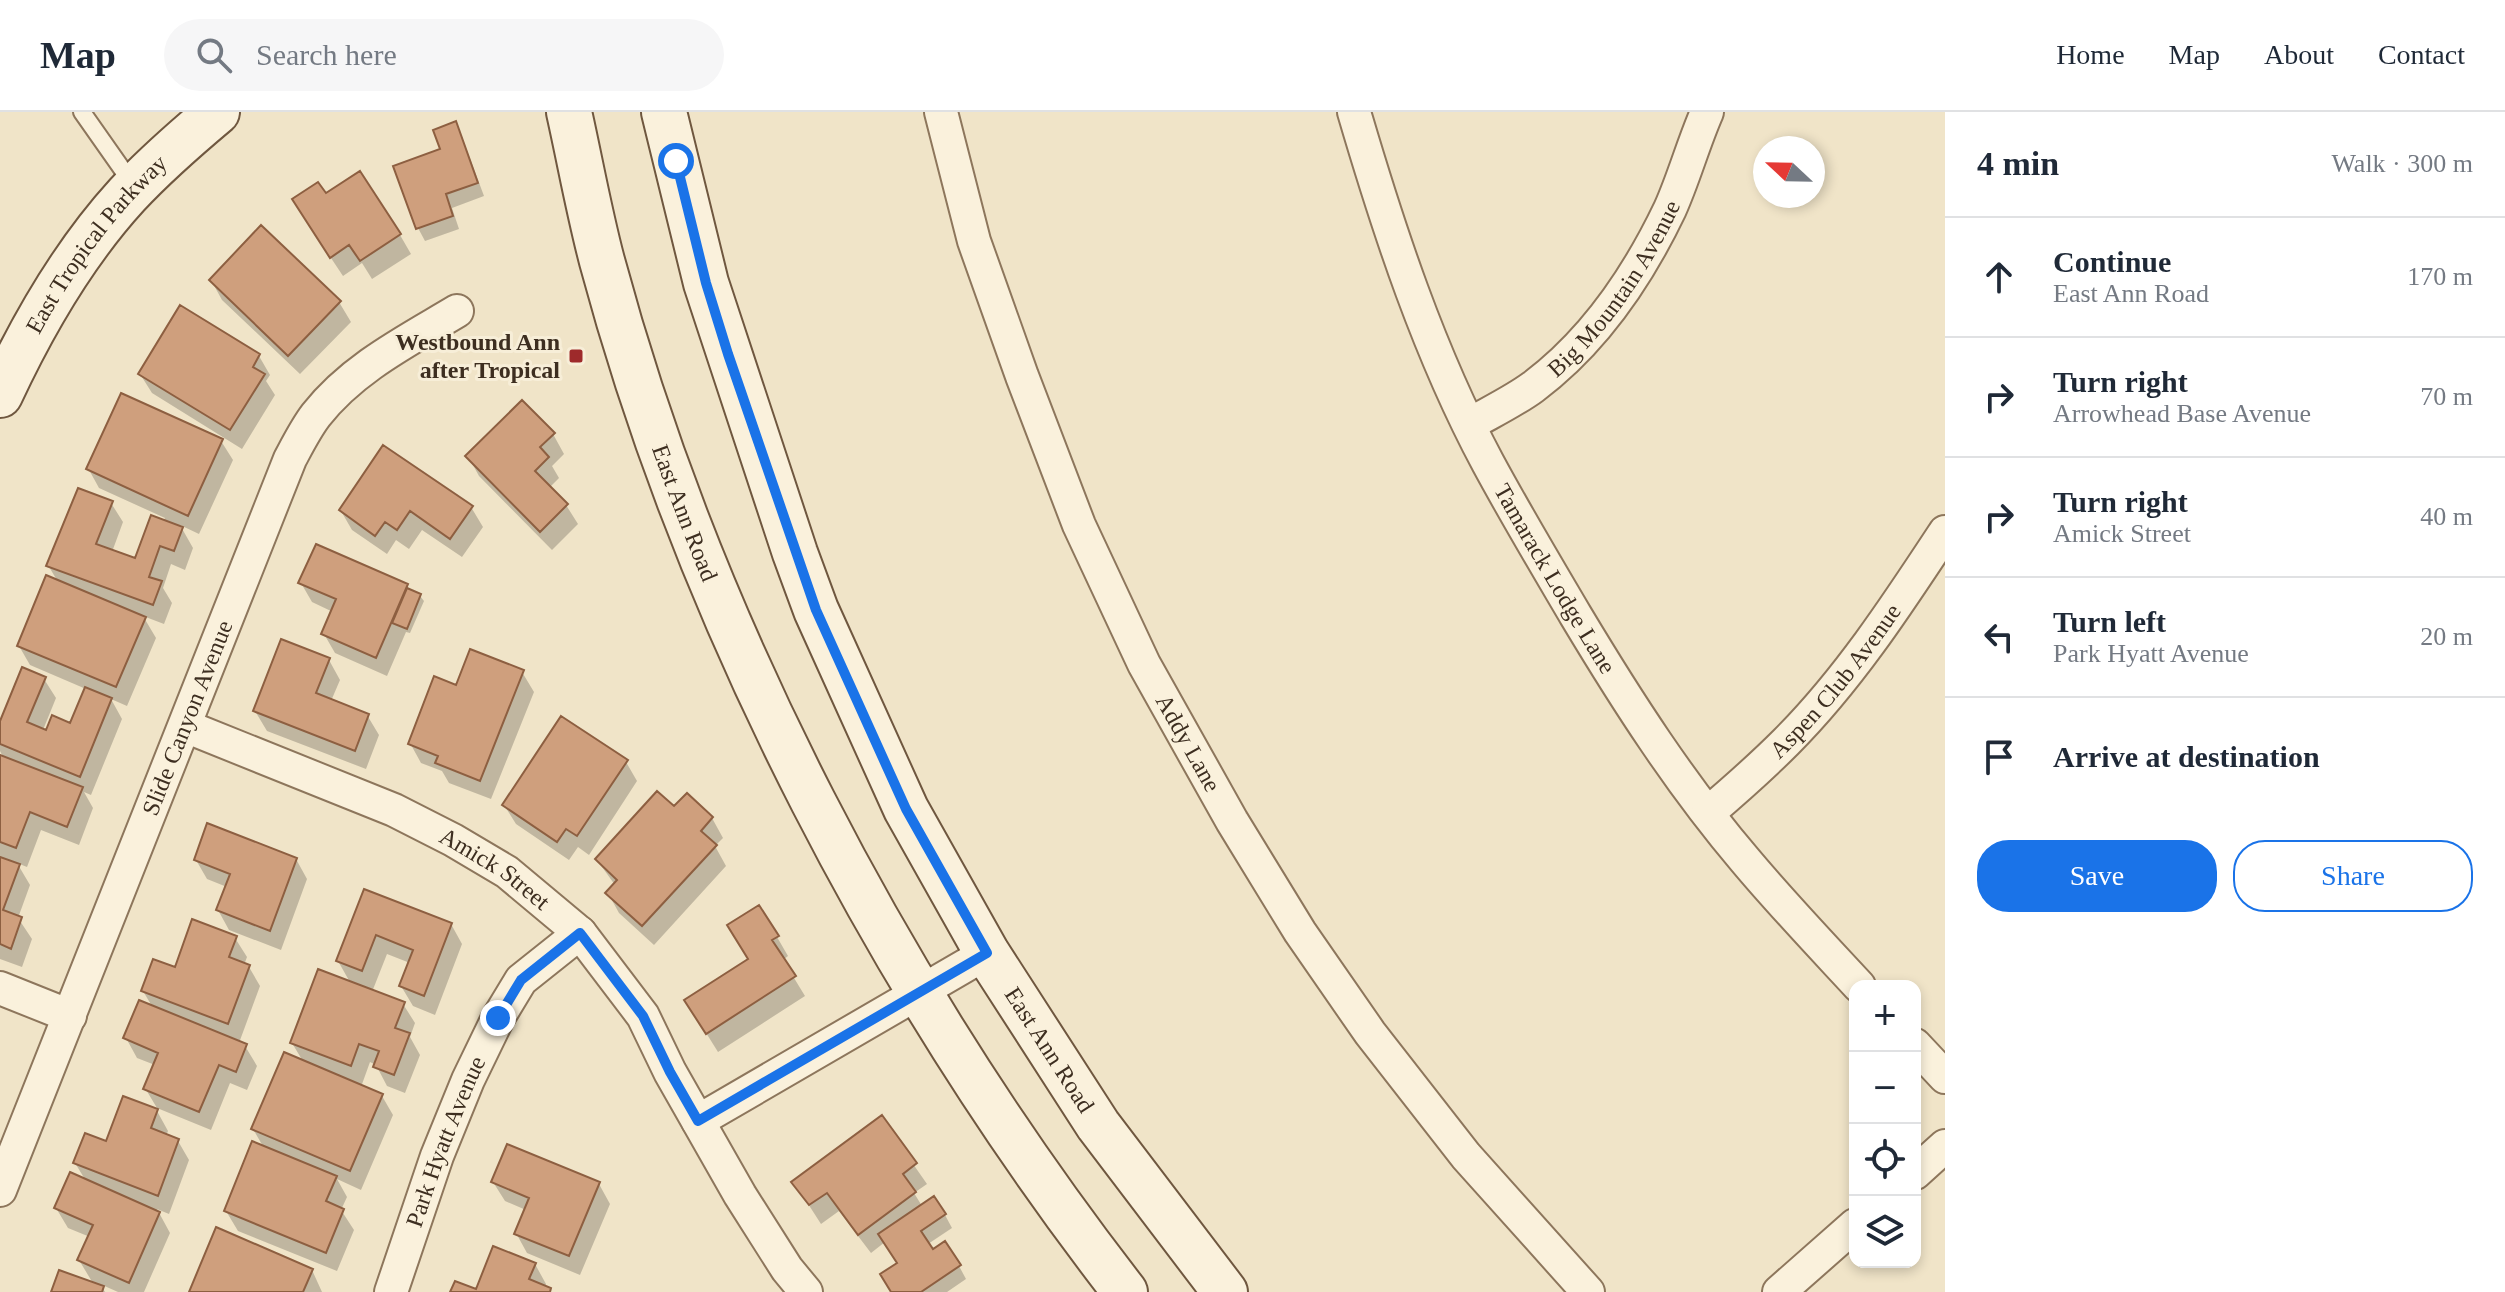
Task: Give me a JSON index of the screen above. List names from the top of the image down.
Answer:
{
  "streets": {
    "main road": ["East Tropical Parkway", "East Ann Road"],
    "street": [
      "Big Mountain Avenue",
      "Tamarack Lodge Lane",
      "Aspen Club Avenue",
      "Slide Canyon Avenue",
      "Addy Lane",
      "Amick Street",
      "Park Hyatt Avenue"
    ]
  },
  "crossings": [
    ["Big Mountain Avenue", "Tamarack Lodge Lane"],
    ["Tamarack Lodge Lane", "Aspen Club Avenue"],
    ["Slide Canyon Avenue", "Amick Street"],
    ["Amick Street", "Park Hyatt Avenue"]
  ],
  "places": {
    "transit": ["Westbound Ann after Tropical"]
  },
  "north": "left",
  "page": {
    "header": "Map",
    "search": "Search here",
    "nav": [
      "Home",
      "Map",
      "About",
      "Contact"
    ],
    "heading": ["4 min", "Walk · 300 m"],
    "list": [
      ["Continue", "East Ann Road", "170 m"],
      ["Turn right", "Arrowhead Base Avenue", "70 m"],
      ["Turn right", "Amick Street", "40 m"],
      ["Turn left", "Park Hyatt Avenue", "20 m"],
      "Arrive at destination"
    ],
    "buttons": ["Save", "Share"],
    "map_buttons": ["+", "−"]
  }
}
